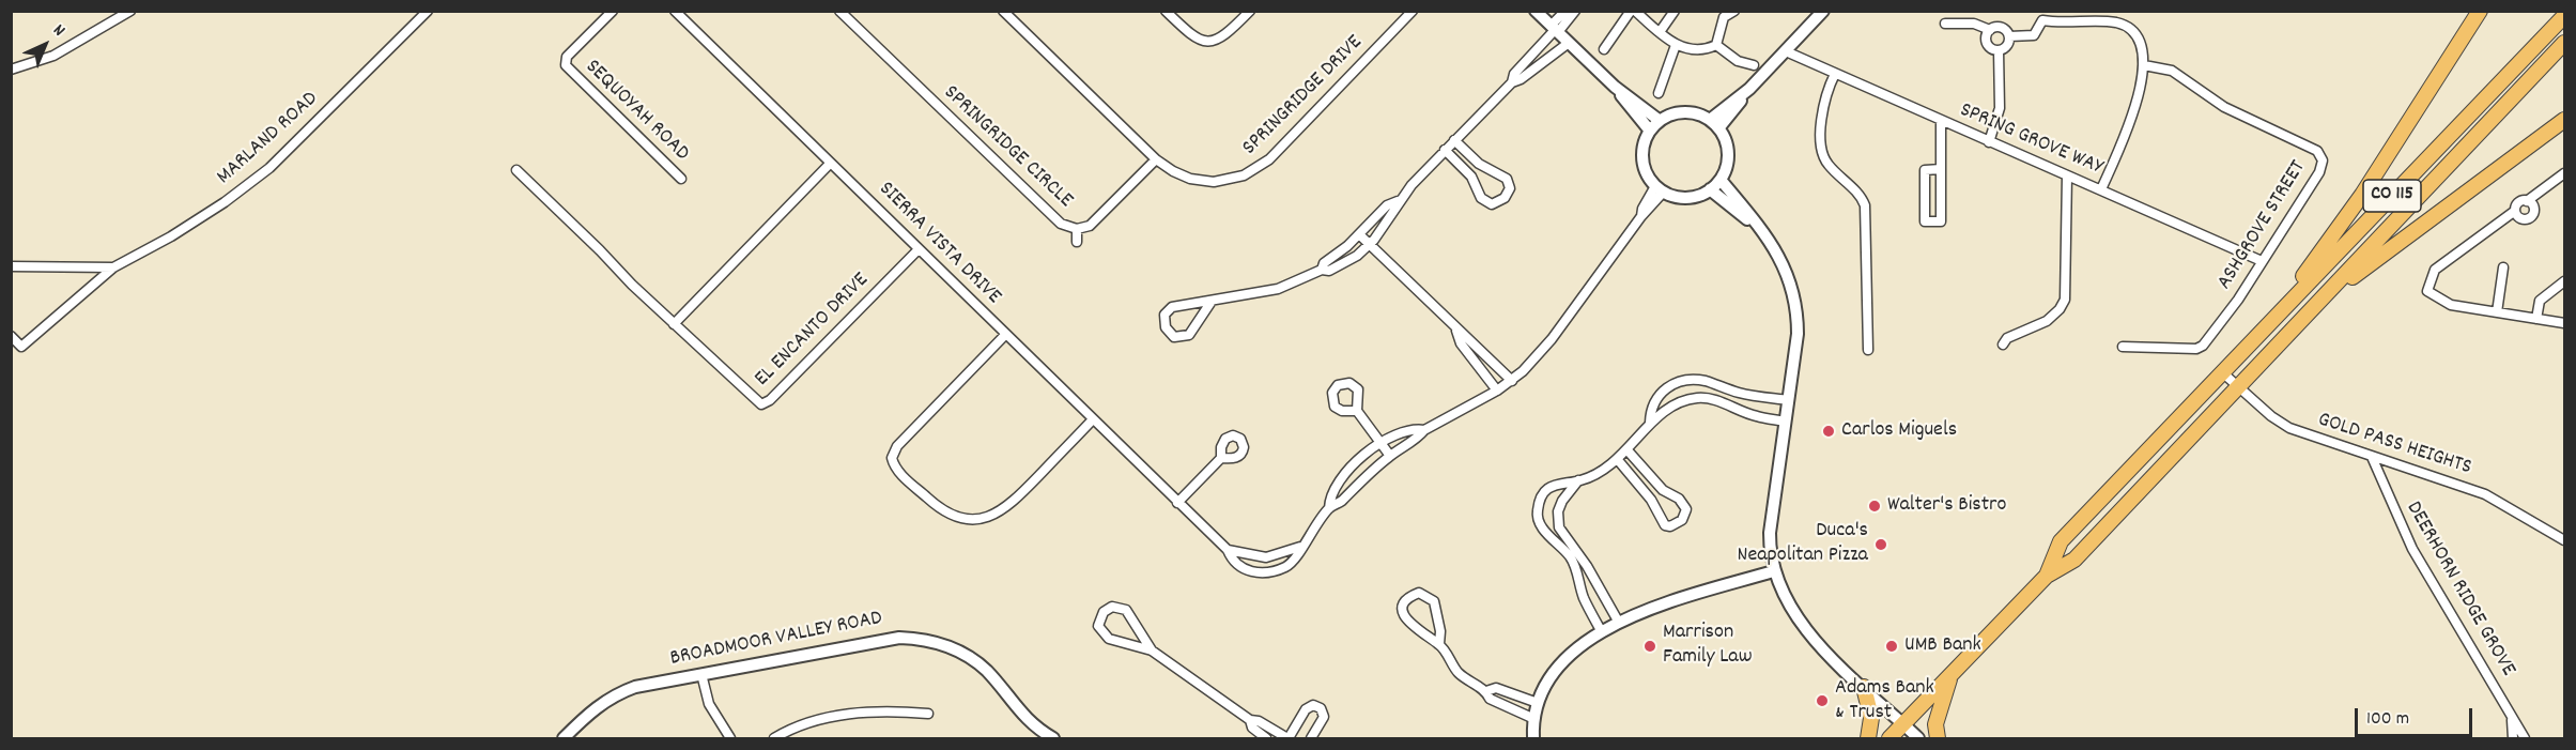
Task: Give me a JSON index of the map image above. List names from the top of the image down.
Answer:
{
  "streets": {
    "highway": ["CO 115"],
    "street": [
      "SPRINGRIDGE DRIVE",
      "SEQUOYAH ROAD",
      "MARLAND ROAD",
      "SPRING GROVE WAY",
      "SPRINGRIDGE CIRCLE",
      "ASHGROVE STREET",
      "SIERRA VISTA DRIVE",
      "EL ENCANTO DRIVE",
      "GOLD PASS HEIGHTS",
      "DEERHORN RIDGE GROVE",
      "BROADMOOR VALLEY ROAD"
    ]
  },
  "crossings": [
    ["SPRINGRIDGE DRIVE", "SPRINGRIDGE CIRCLE"],
    ["SPRING GROVE WAY", "ASHGROVE STREET"],
    ["CO 115", "GOLD PASS HEIGHTS"],
    ["SIERRA VISTA DRIVE", "EL ENCANTO DRIVE"],
    ["GOLD PASS HEIGHTS", "DEERHORN RIDGE GROVE"]
  ],
  "places": [
    "Carlos Miguels",
    "Walter's Bistro",
    "Duca's Neapolitan Pizza",
    "Marrison Family Law",
    "UMB Bank",
    "Adams Bank & Trust"
  ],
  "scale_bar": "100 m",
  "north": "top right"
}
